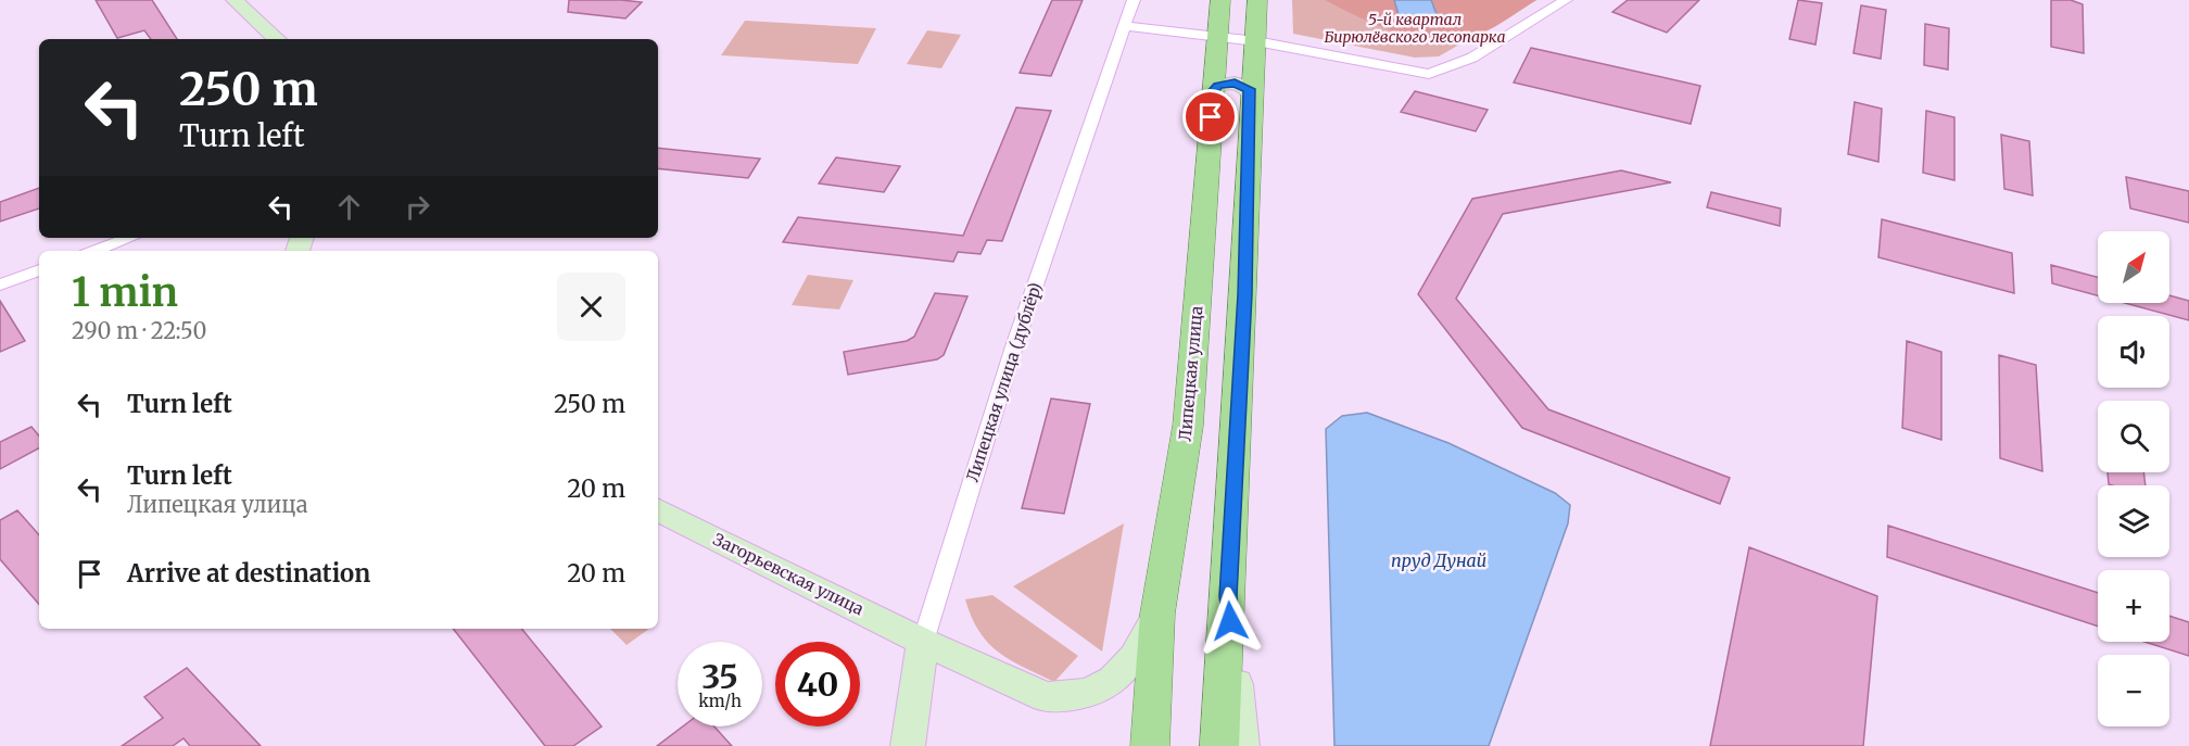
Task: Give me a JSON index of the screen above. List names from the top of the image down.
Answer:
{
  "streets": {
    "main road": ["Липецкая улица"],
    "street": ["Липецкая улица (дублёр)", "Загорьевская улица"]
  },
  "crossings": [
    ["Липецкая улица", "Загорьевская улица"],
    ["Липецкая улица (дублёр)", "Загорьевская улица"]
  ],
  "water": ["пруд Дунай"],
  "parks": ["5-й квартал Бирюлёвского лесопарка"],
  "north": "top right",
  "page": {
    "turn": ["250 m", "Turn left"],
    "map_buttons": ["+", "−"],
    "heading": ["1 min", "290 m · 22:50"],
    "list": [
      {
        "name": "Turn left",
        "value": "250 m"
      },
      {
        "name": "Turn left",
        "note": "Липецкая улица",
        "value": "20 m"
      },
      {
        "name": "Arrive at destination",
        "value": "20 m"
      }
    ],
    "speed": "35 km/h",
    "limit": "40"
  }
}
